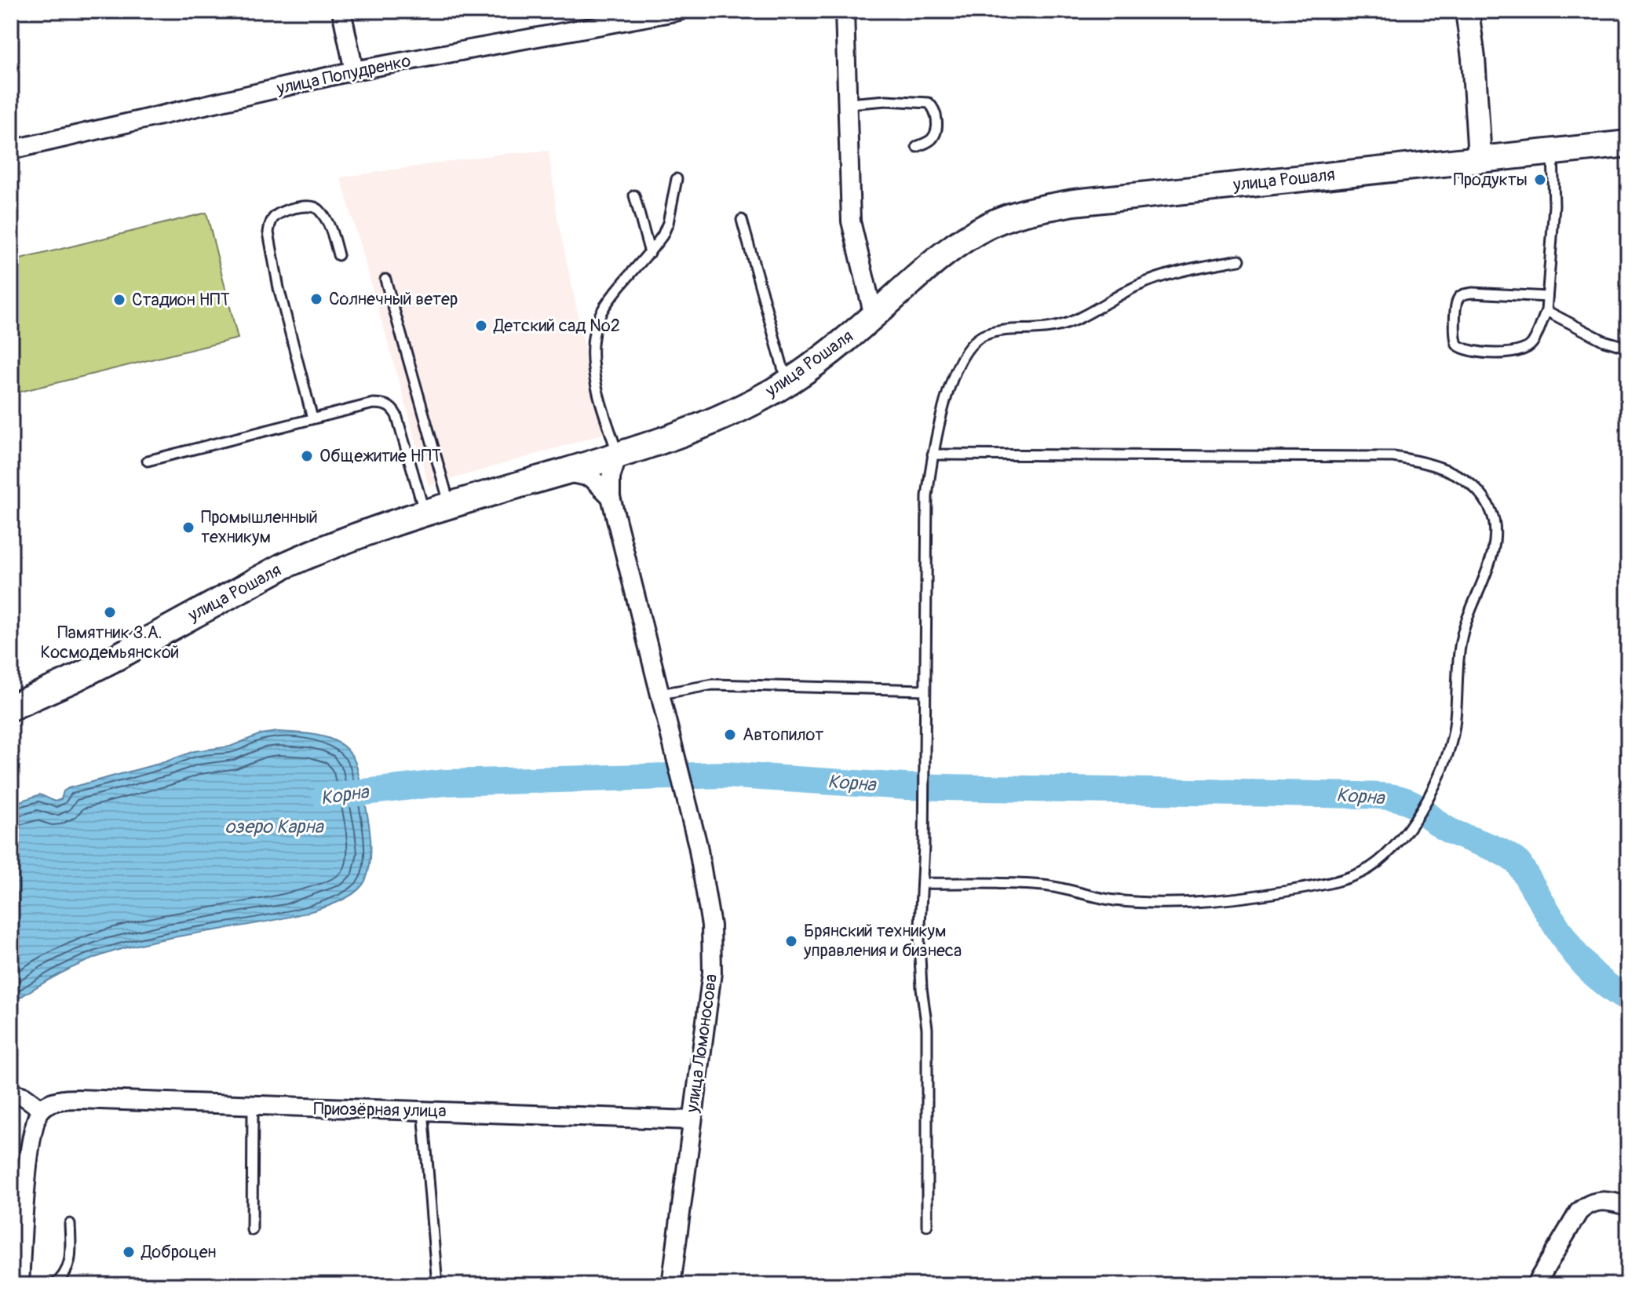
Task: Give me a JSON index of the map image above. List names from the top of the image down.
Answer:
{
  "streets": {
    "main road": ["улица Рошаля"],
    "street": ["улица Попудренко", "улица Ломоносова", "Приозёрная улица"]
  },
  "crossings": [
    ["улица Ломоносова", "Приозёрная улица"]
  ],
  "water": ["Корна", "озеро Карна"],
  "places": [
    "Продукты",
    "Солнечный ветер",
    "Стадион НПТ",
    "Детский сад №2",
    "Общежитие НПТ",
    "Промышленный техникум",
    "Памятник З.А. Космодемьянской",
    "Автопилот",
    "Брянский техникум управления и бизнеса",
    "Доброцен"
  ]
}
